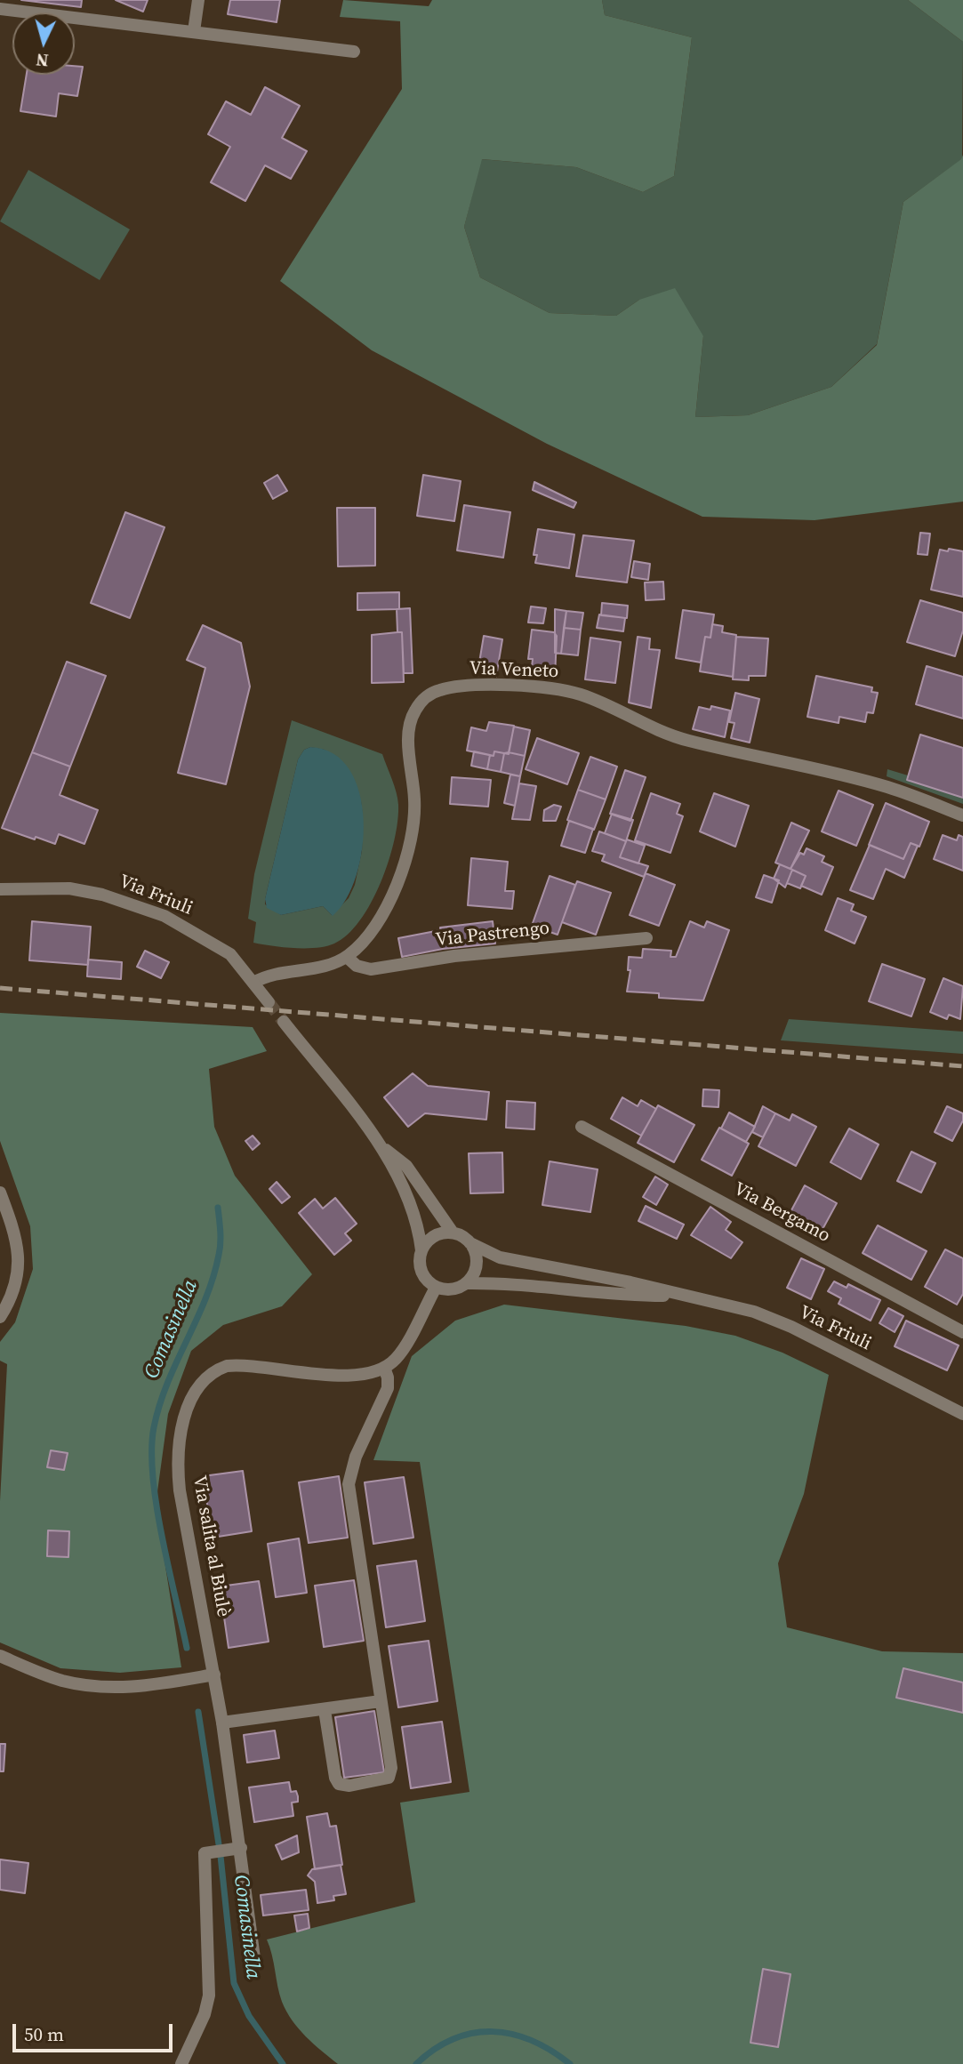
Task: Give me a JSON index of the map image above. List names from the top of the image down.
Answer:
{
  "streets": {
    "street": [
      "Via Veneto",
      "Via Friuli",
      "Via Pastrengo",
      "Via Bergamo",
      "Via salita al Biulè"
    ]
  },
  "crossings": [
    ["Via Veneto", "Via Friuli"],
    ["Via Veneto", "Via Pastrengo"]
  ],
  "water": ["Comasinella"],
  "scale_bar": "50 m",
  "north": "bottom"
}
